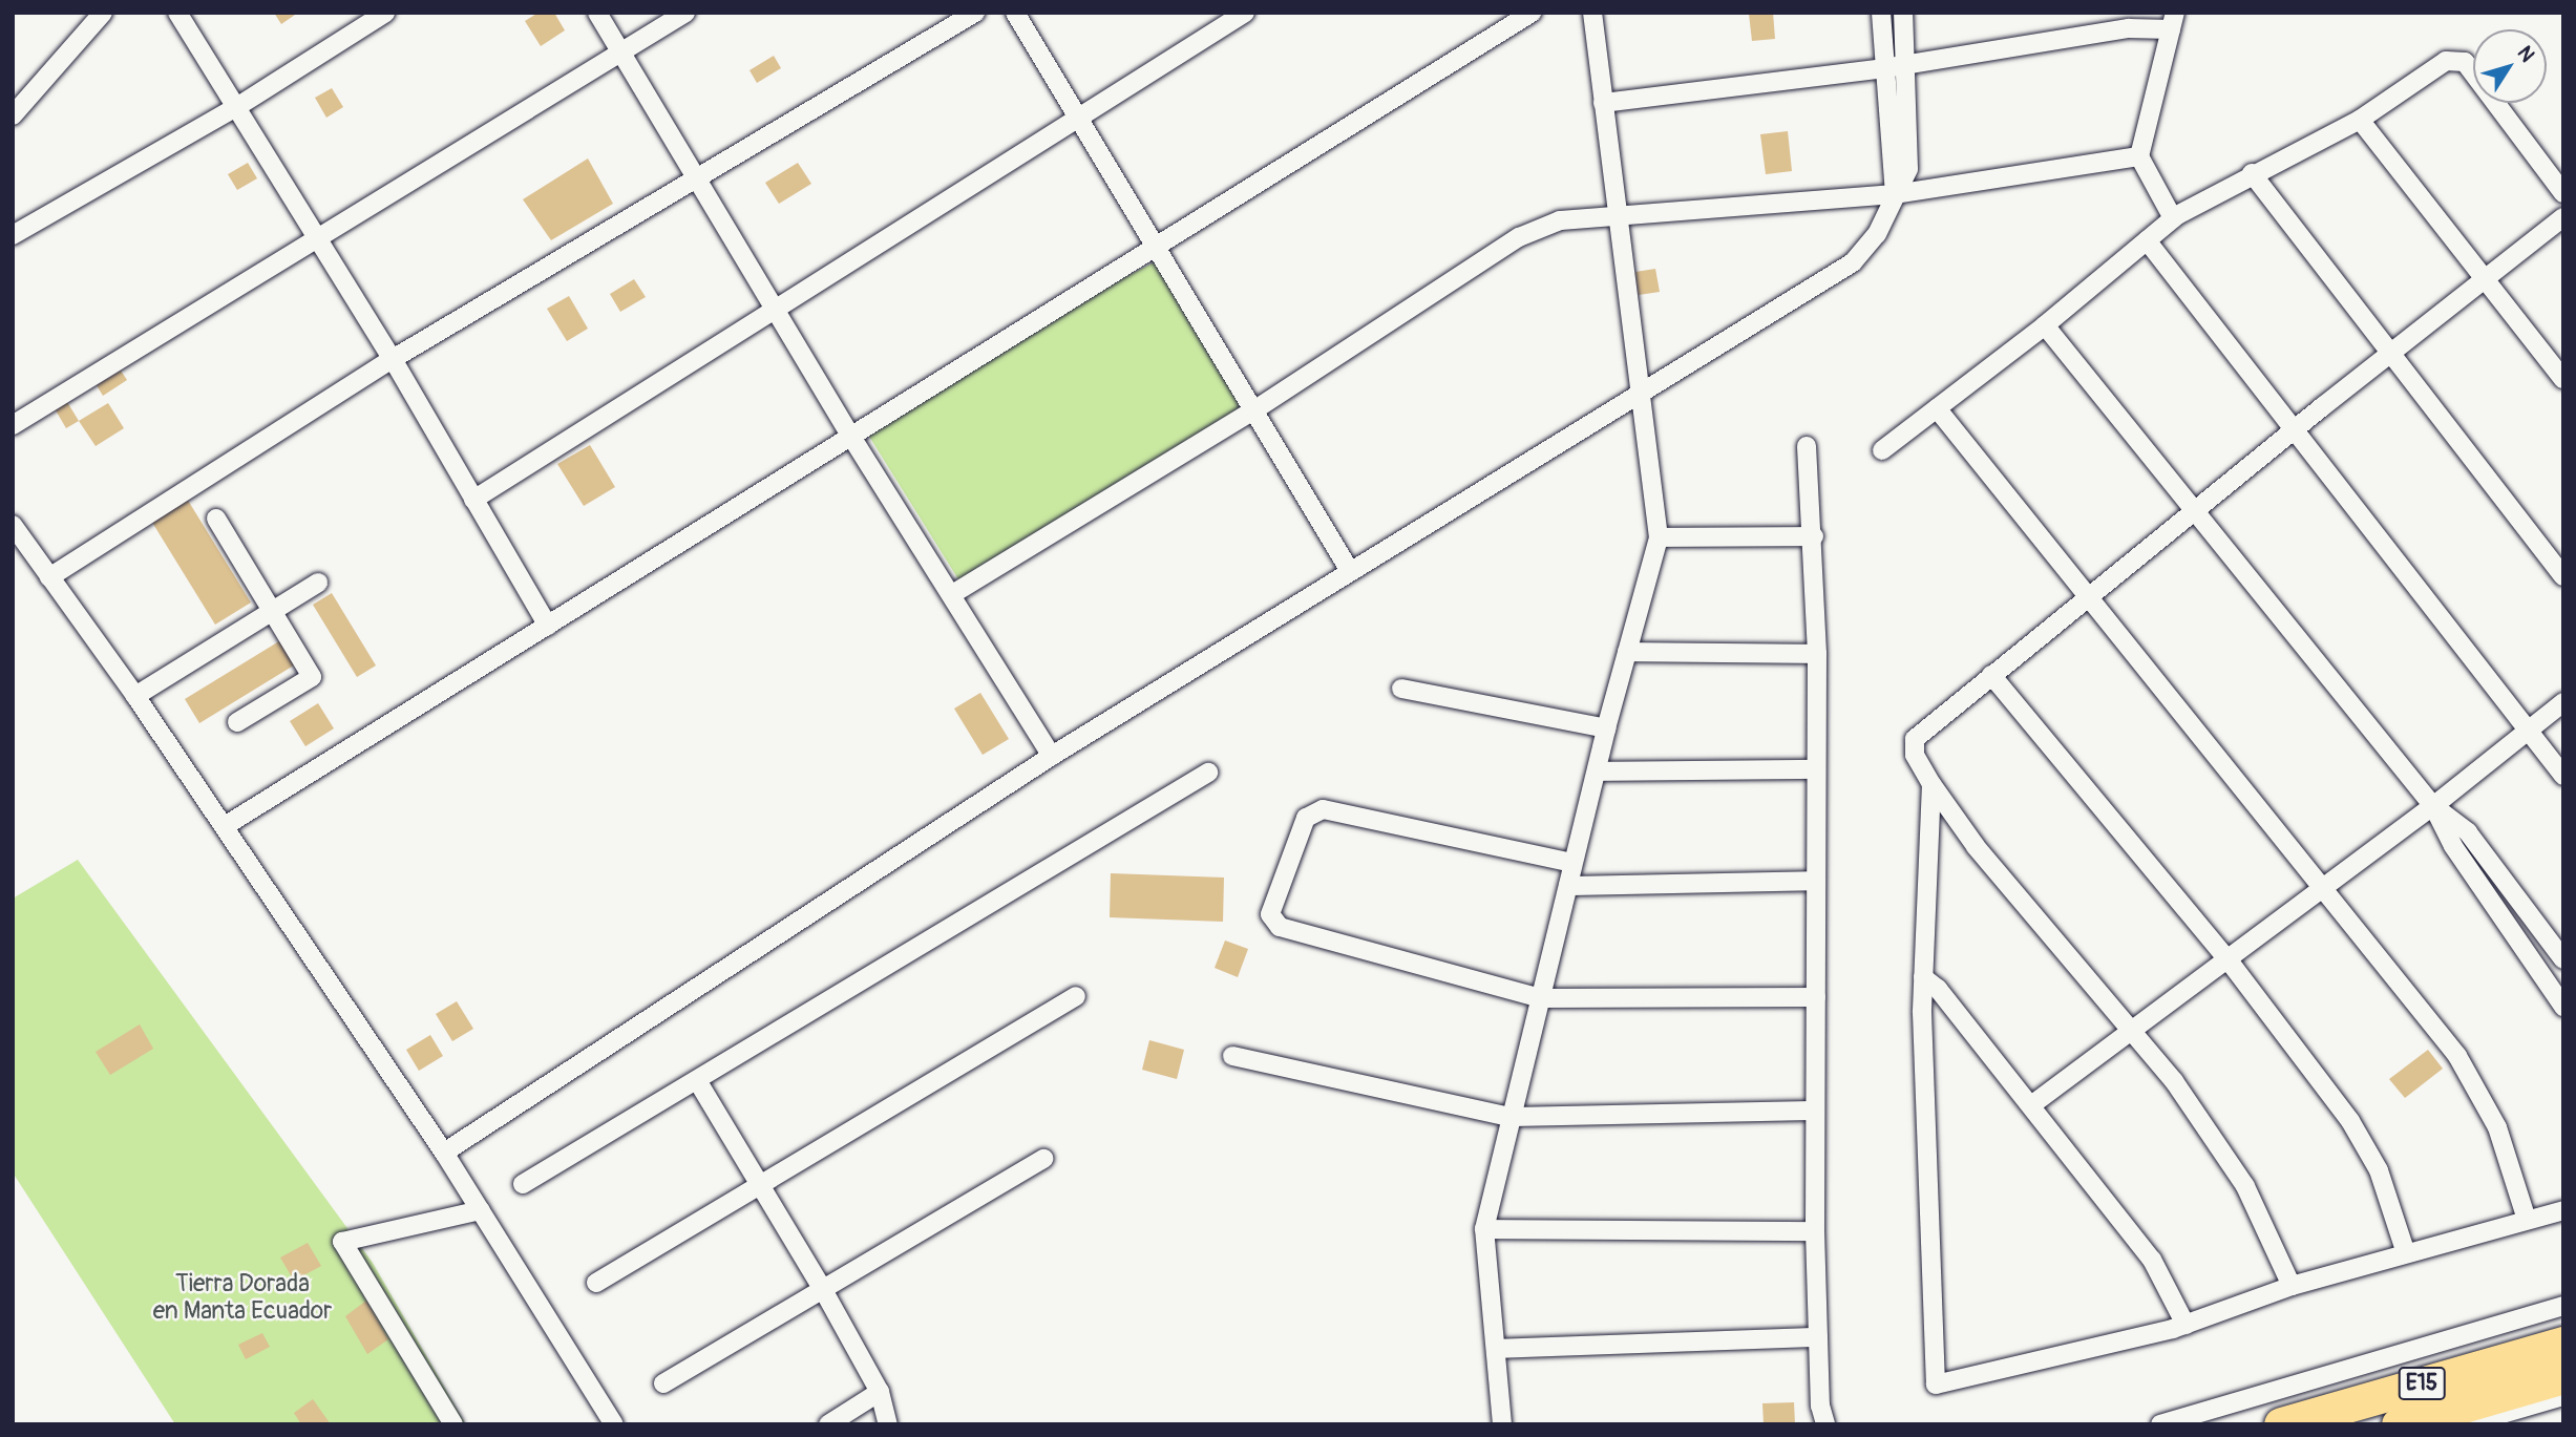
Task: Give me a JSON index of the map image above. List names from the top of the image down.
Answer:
{
  "streets": {
    "highway": ["E15"]
  },
  "parks": ["Tierra Dorada en Manta Ecuador"],
  "north": "top right"
}
